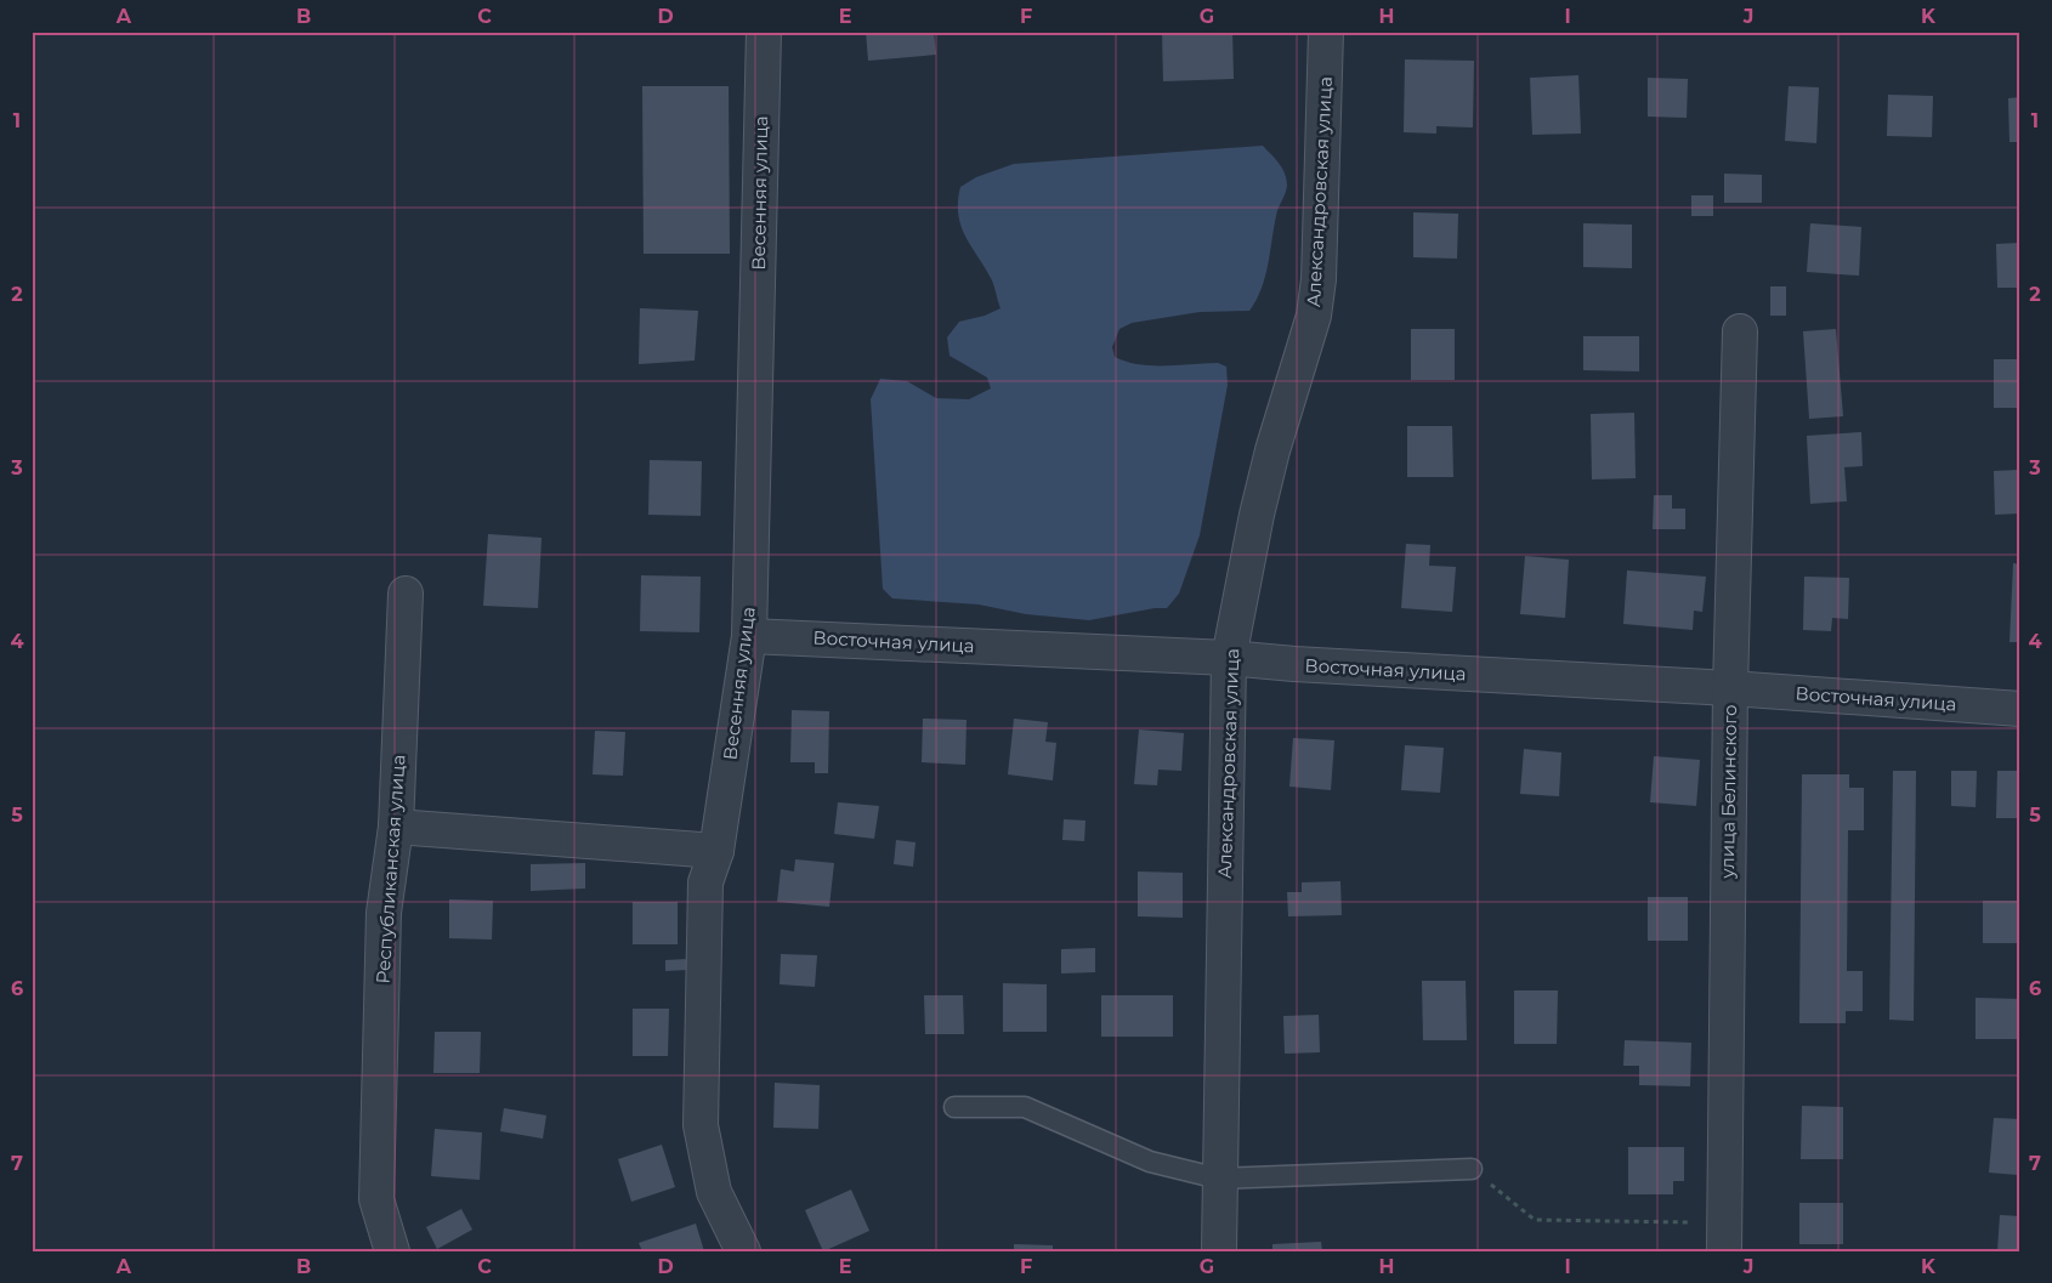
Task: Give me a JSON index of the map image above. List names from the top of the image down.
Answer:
{
  "streets": {
    "street": [
      "Александровская улица",
      "Весенняя улица",
      "Восточная улица",
      "улица Белинского",
      "Республиканская улица"
    ]
  },
  "crossings": [
    ["Александровская улица", "Восточная улица"],
    ["Весенняя улица", "Восточная улица"],
    ["Восточная улица", "улица Белинского"]
  ],
  "grid": {
    "columns": [
      "A",
      "B",
      "C",
      "D",
      "E",
      "F",
      "G",
      "H",
      "I",
      "J",
      "K"
    ],
    "rows": [
      "1",
      "2",
      "3",
      "4",
      "5",
      "6",
      "7"
    ]
  }
}
